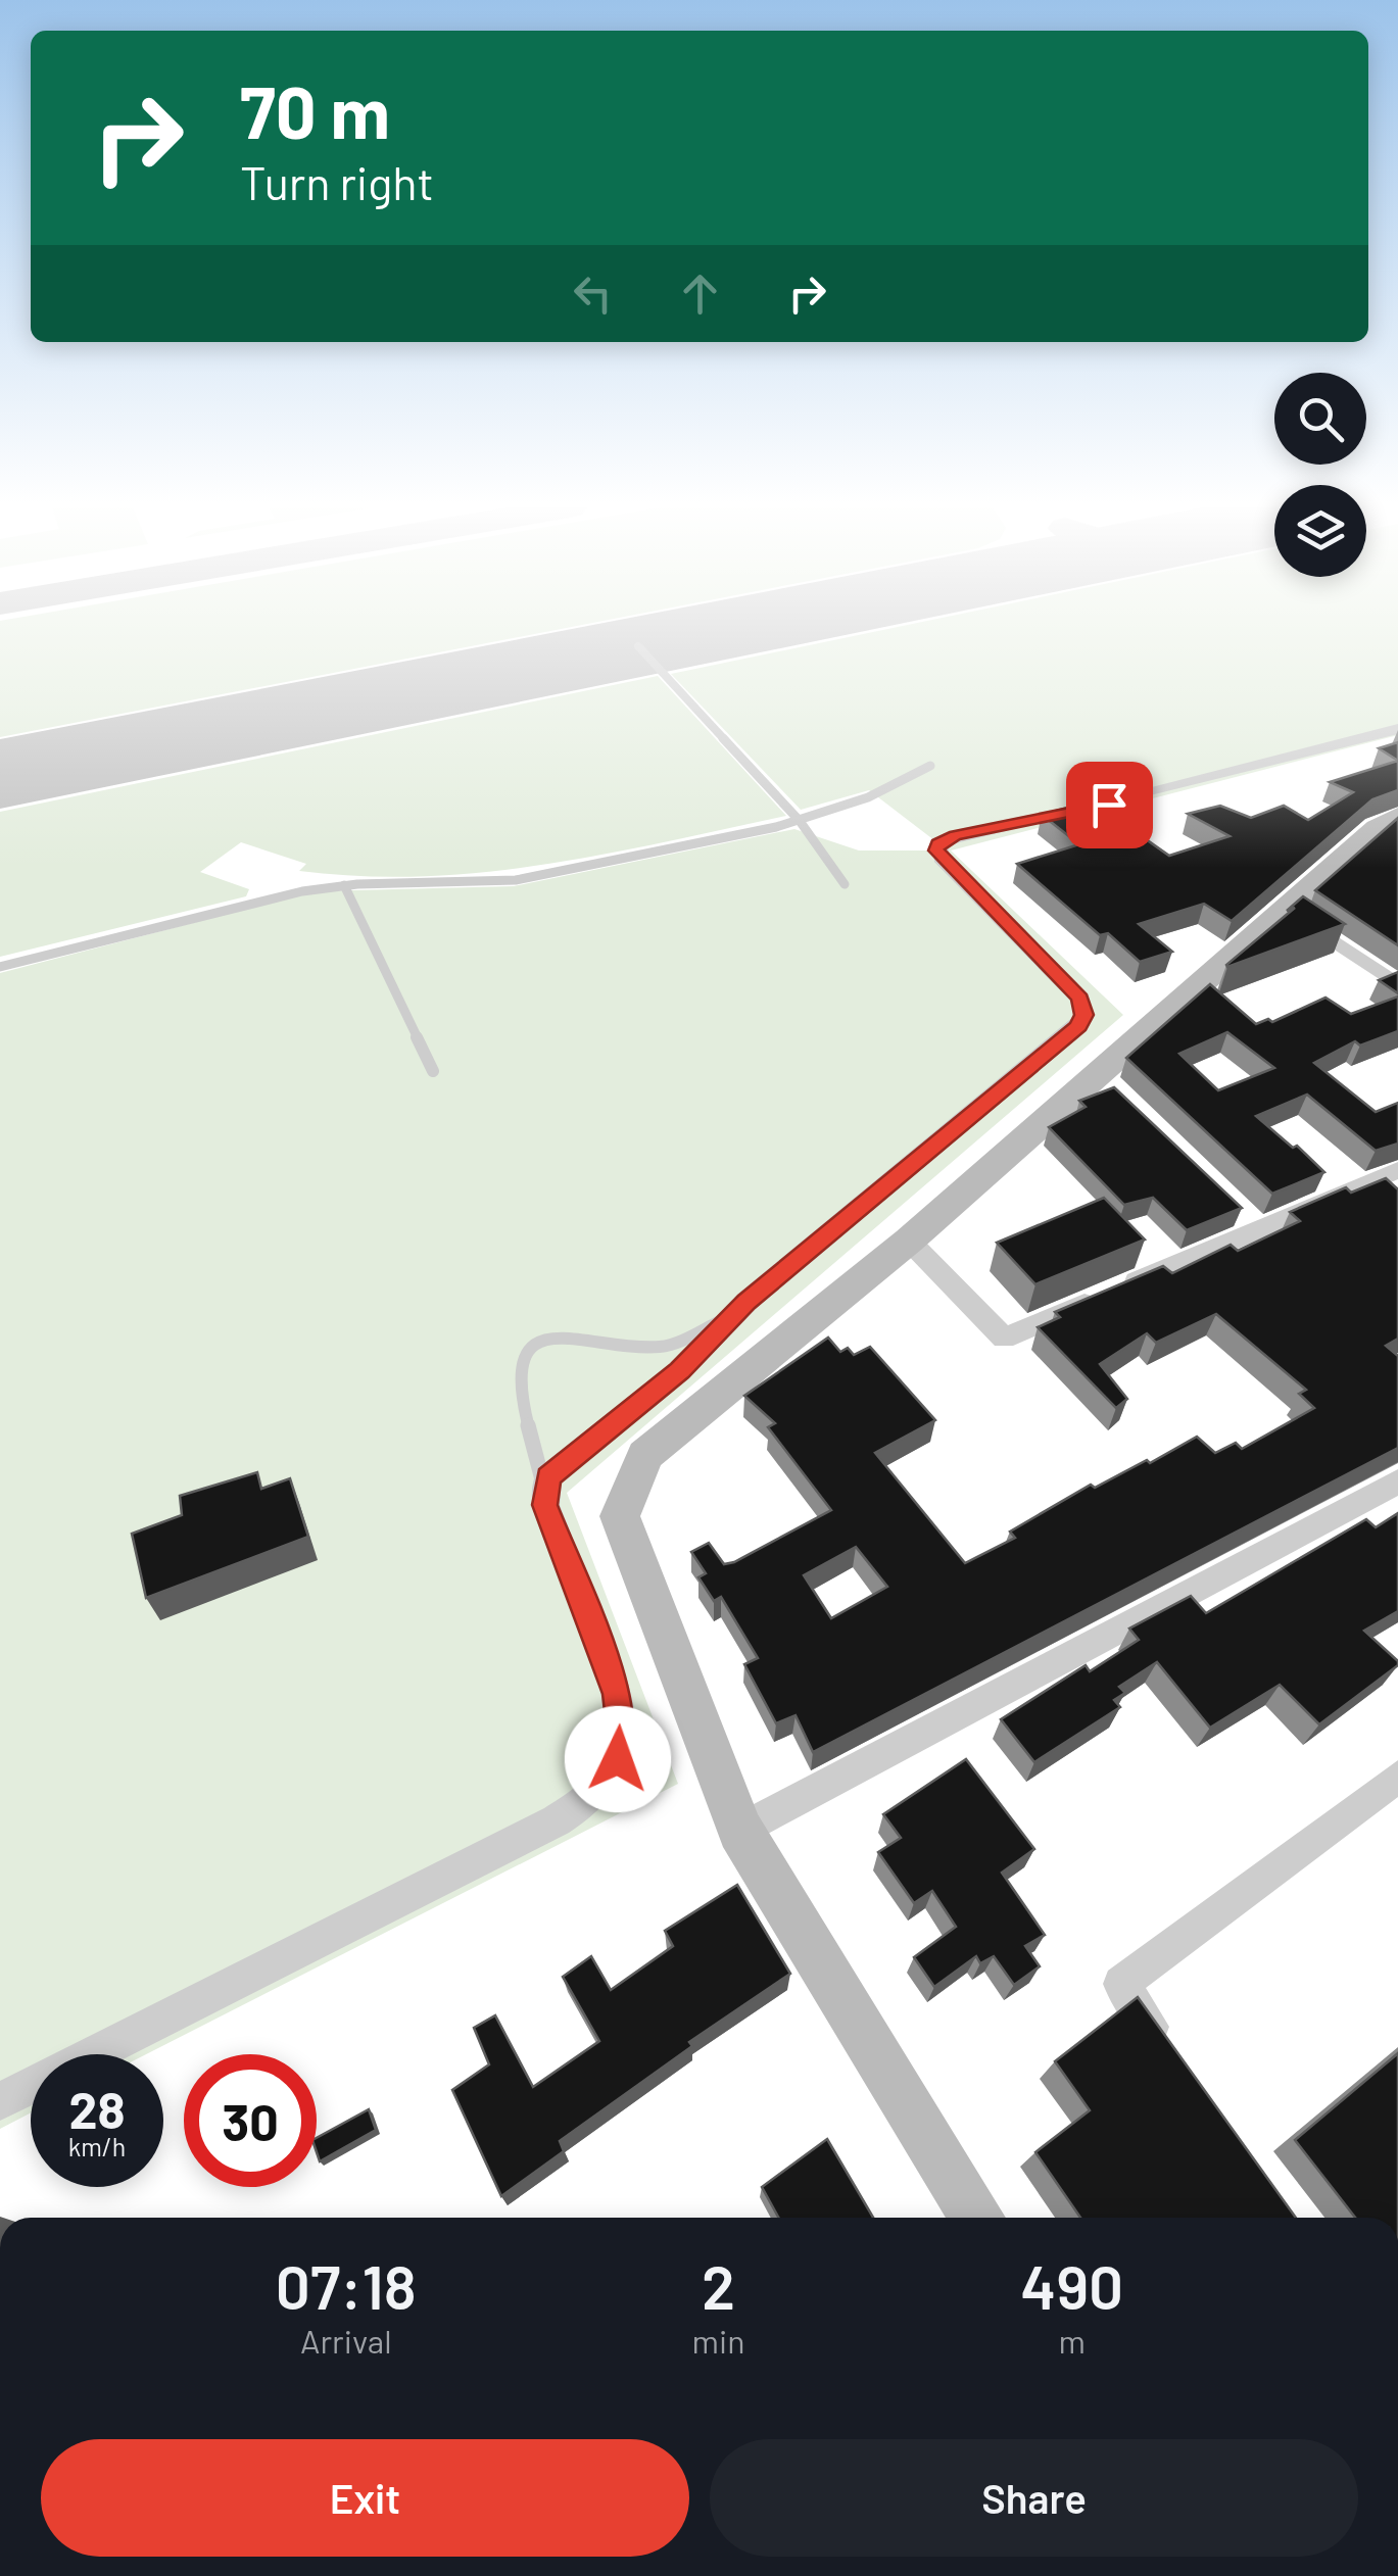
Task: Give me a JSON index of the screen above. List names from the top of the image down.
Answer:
{
  "page": {
    "turn": ["70 m", "Turn right"],
    "speed": "28 km/h",
    "limit": "30",
    "eta": [
      "07:18",
      "Arrival",
      "2",
      "min",
      "490",
      "m"
    ],
    "buttons": ["Exit", "Share"]
  }
}
